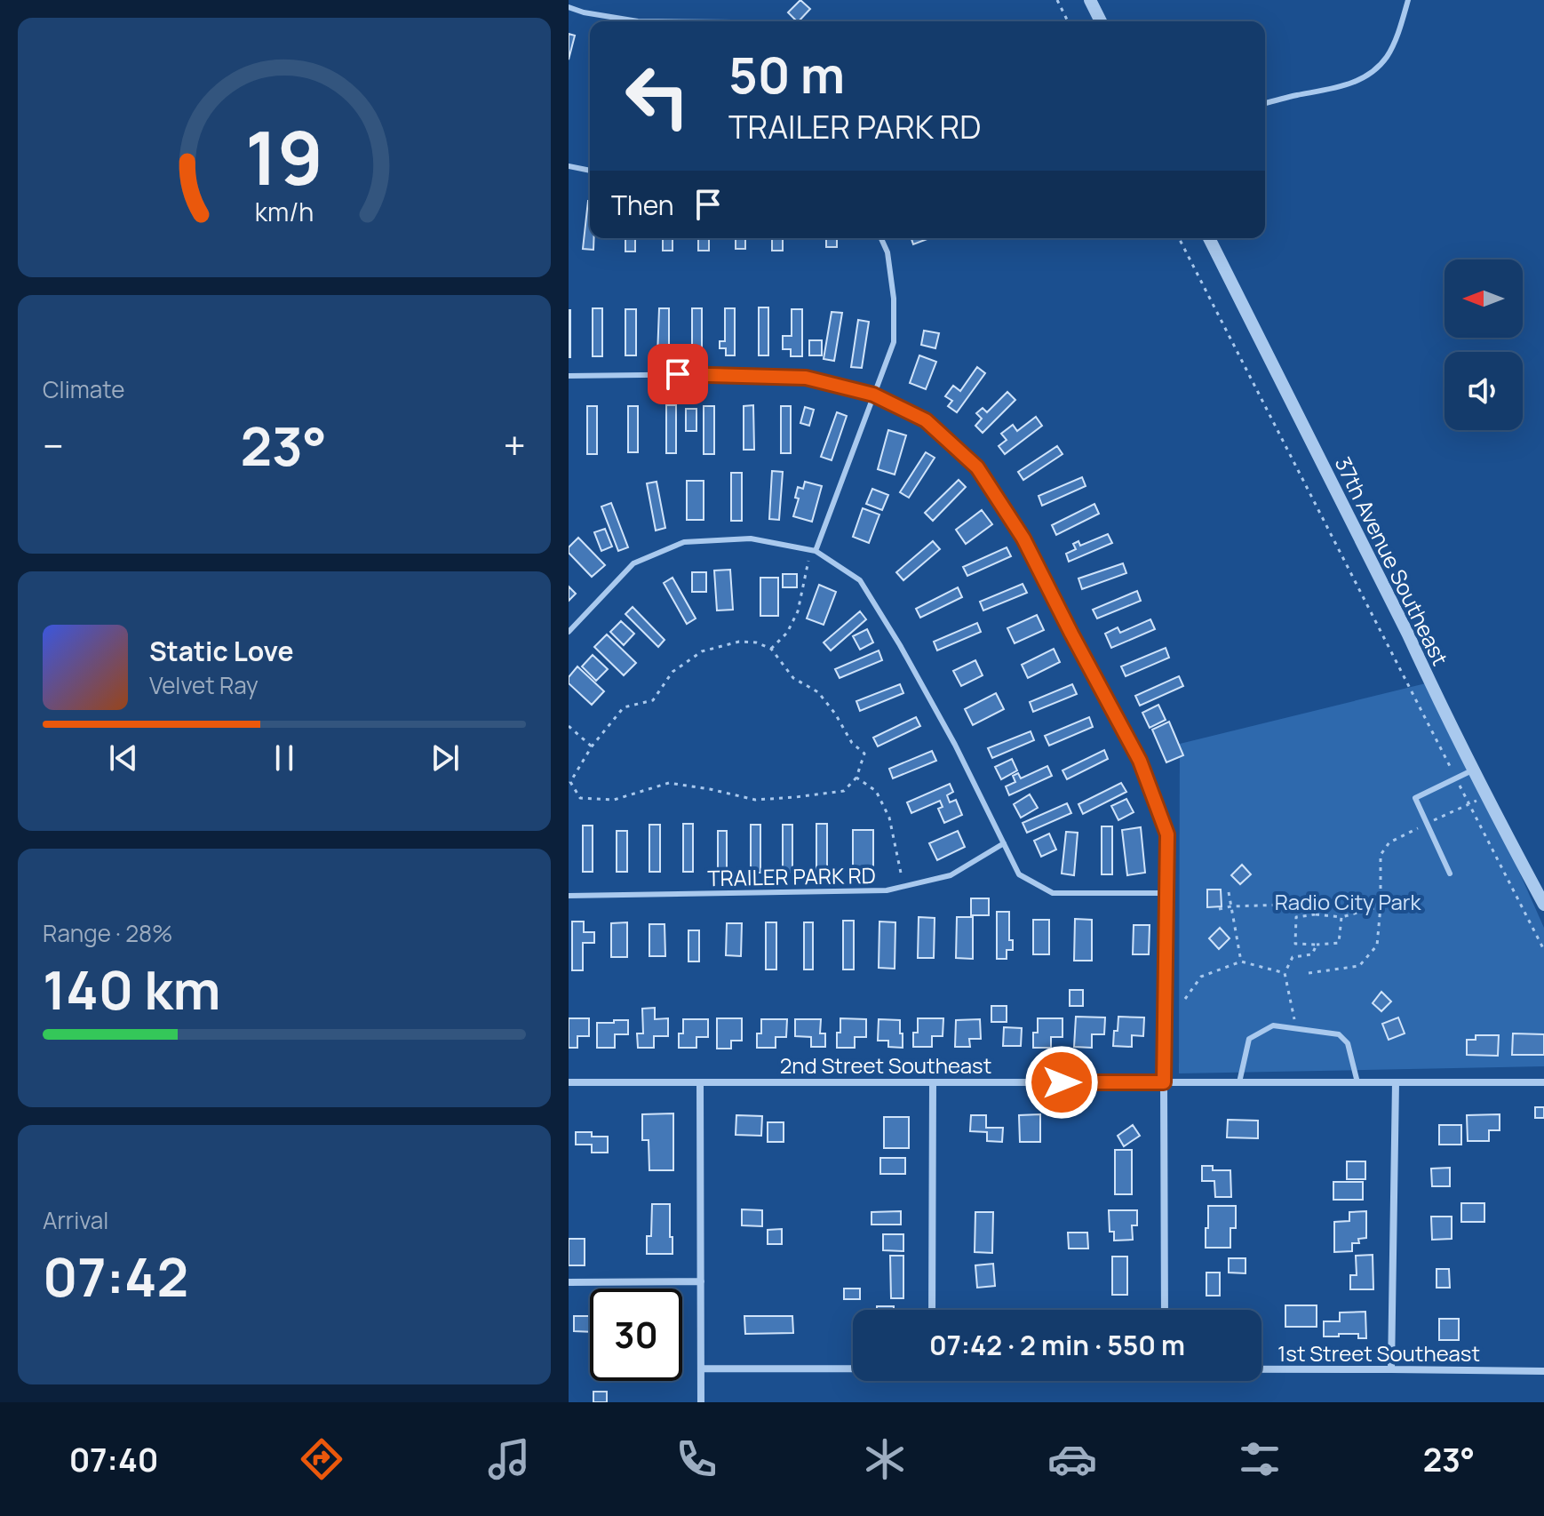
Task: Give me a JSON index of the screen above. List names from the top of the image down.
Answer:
{
  "streets": {
    "street": ["37th Avenue Southeast", "2nd Street Southeast", "1st Street Southeast"],
    "lane": ["TRAILER PARK RD"]
  },
  "parks": ["Radio City Park"],
  "north": "left",
  "page": {
    "turn": ["50 m", "TRAILER PARK RD"],
    "then": "Then",
    "tile": [
      "Climate",
      ["Range · 28%", "140 km"],
      ["Arrival", "07:42"]
    ],
    "heat": ["−", "23°", "+"],
    "song": ["Static Love", "Velvet Ray"],
    "limit": "30",
    "trip": "07:42 · 2 min · 550 m",
    "tabs": ["07:40", "23°"],
    "gauge": ["19", "km/h"]
  }
}
